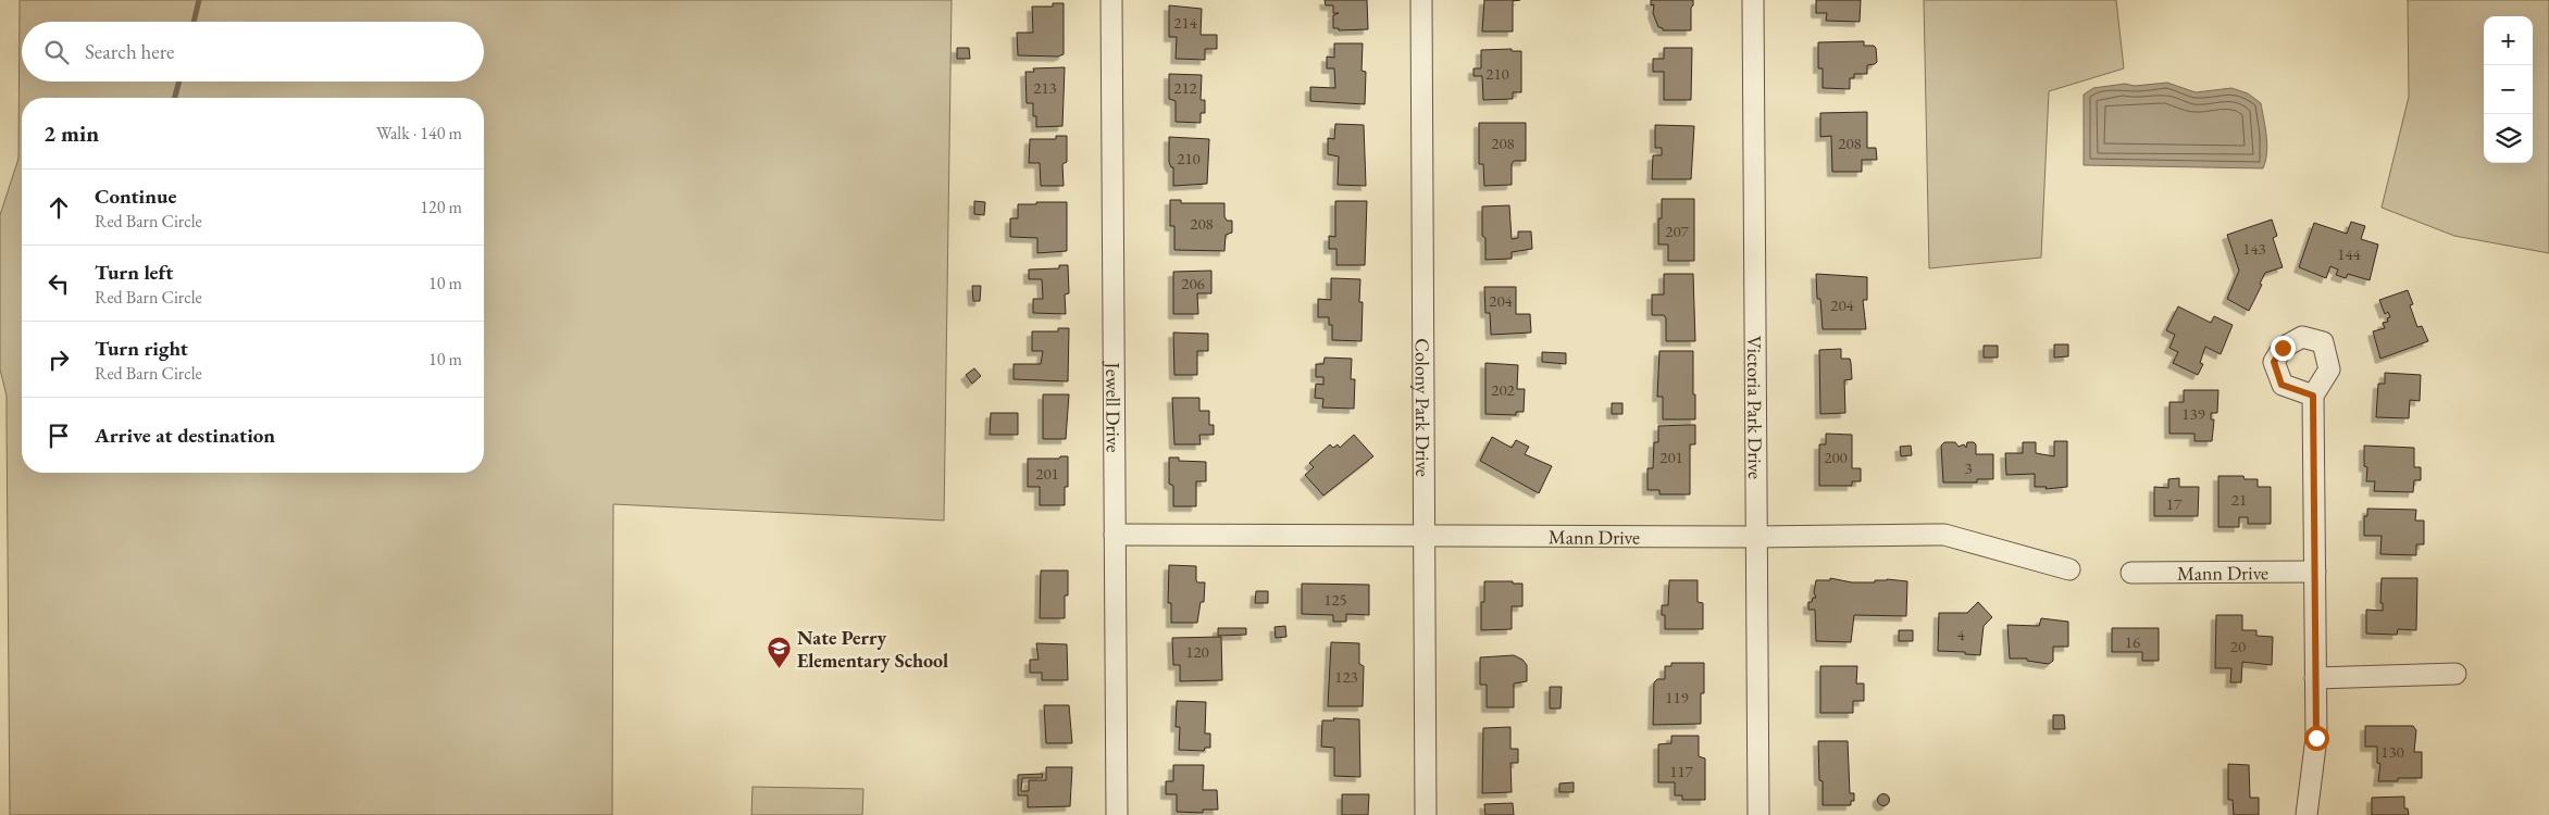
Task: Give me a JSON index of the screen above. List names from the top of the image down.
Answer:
{
  "streets": {
    "street": [
      "Jewell Drive",
      "Colony Park Drive",
      "Victoria Park Drive",
      "Mann Drive"
    ]
  },
  "crossings": [
    ["Jewell Drive", "Mann Drive"],
    ["Colony Park Drive", "Mann Drive"],
    ["Victoria Park Drive", "Mann Drive"]
  ],
  "places": {
    "school or university": ["Nate Perry Elementary School"]
  },
  "house_numbers": [
    "214",
    "210",
    "213",
    "212",
    "208",
    "208",
    "210",
    "208",
    "207",
    "143",
    "144",
    "206",
    "204",
    "204",
    "202",
    "139",
    "201",
    "200",
    "3",
    "201",
    "21",
    "17",
    "125",
    "4",
    "16",
    "20",
    "120",
    "123",
    "119",
    "130",
    "117"
  ],
  "page": {
    "map_buttons": ["+", "−"],
    "search": "Search here",
    "heading": ["2 min", "Walk · 140 m"],
    "list": [
      ["Continue", "Red Barn Circle", "120 m"],
      ["Turn left", "Red Barn Circle", "10 m"],
      ["Turn right", "Red Barn Circle", "10 m"],
      "Arrive at destination"
    ]
  }
}
